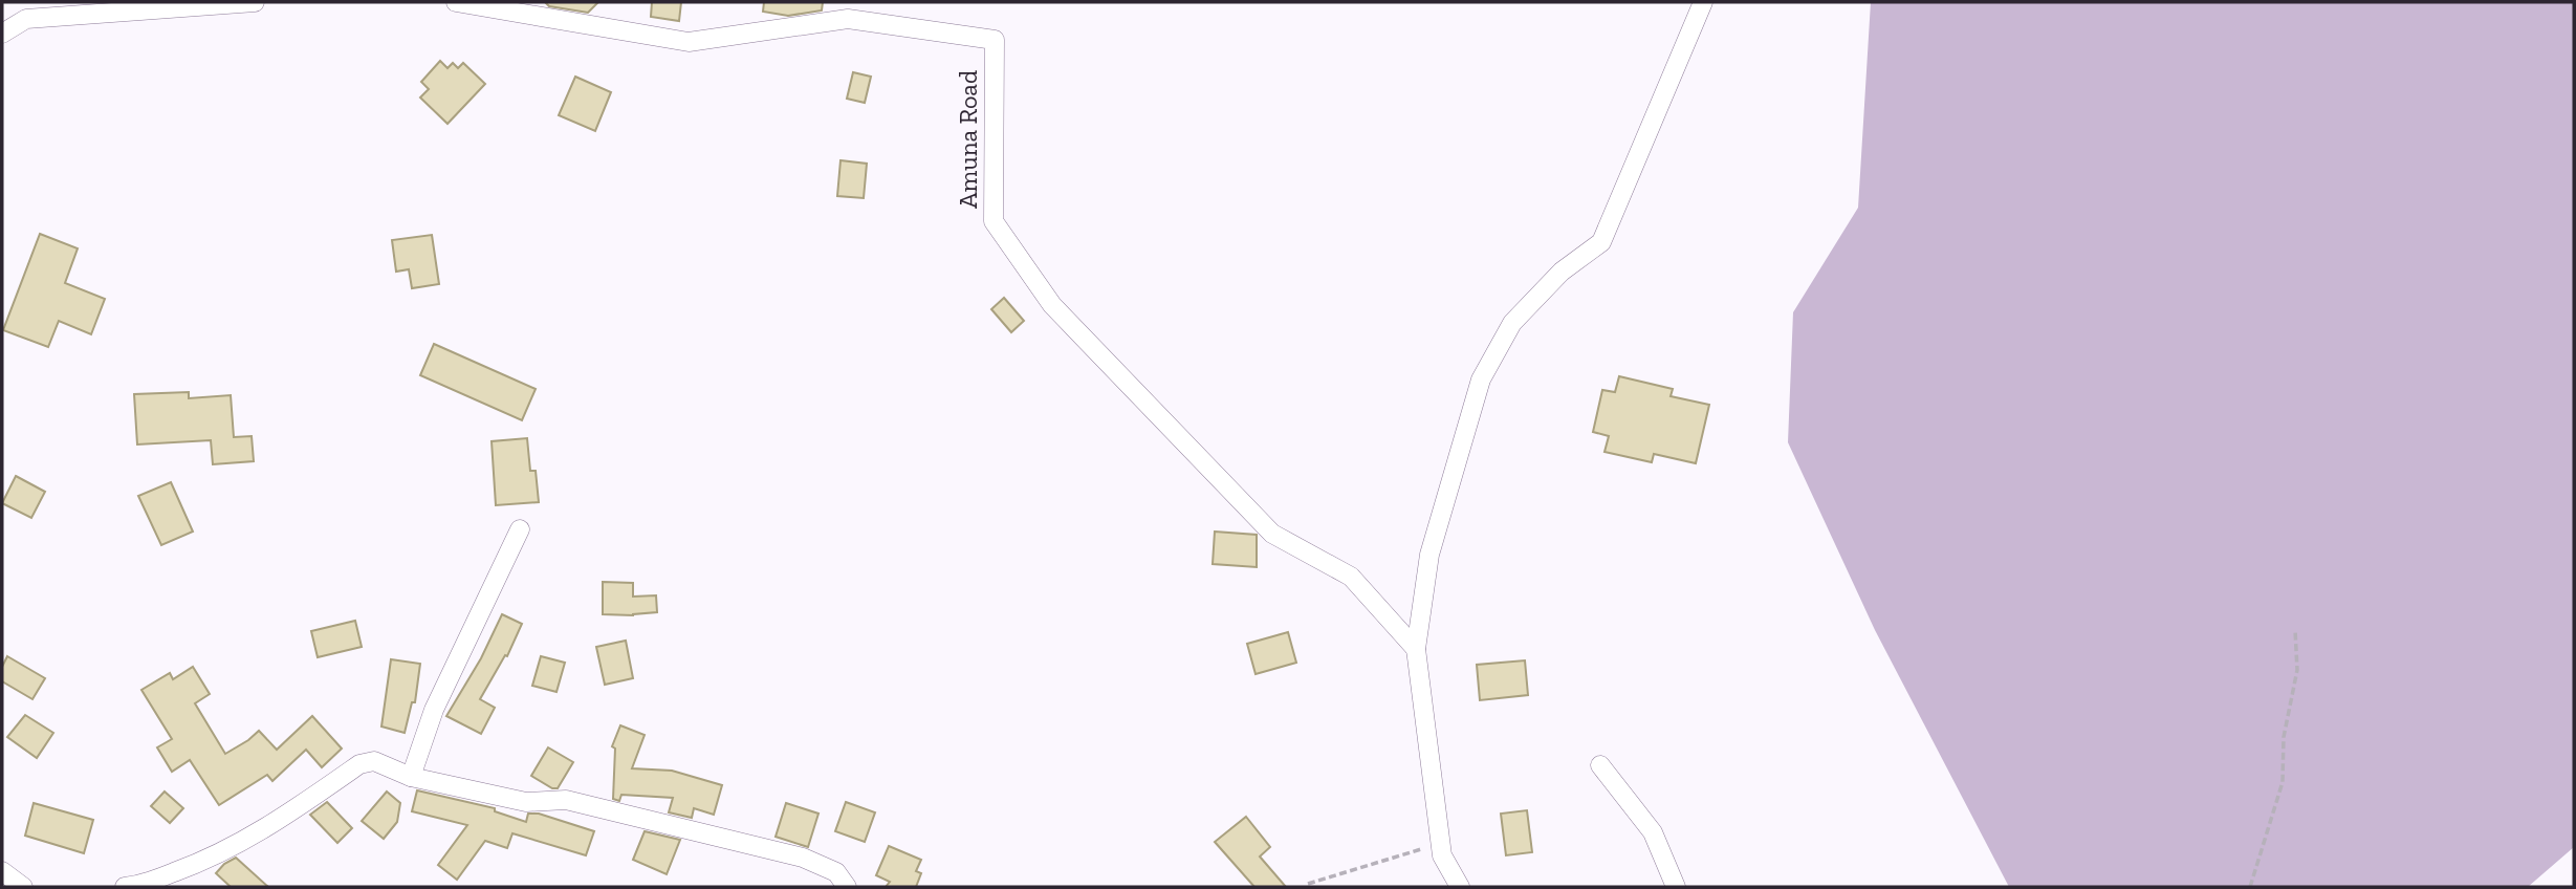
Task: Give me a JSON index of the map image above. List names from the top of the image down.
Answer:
{
  "streets": {
    "street": ["Amuna Road"]
  }
}
